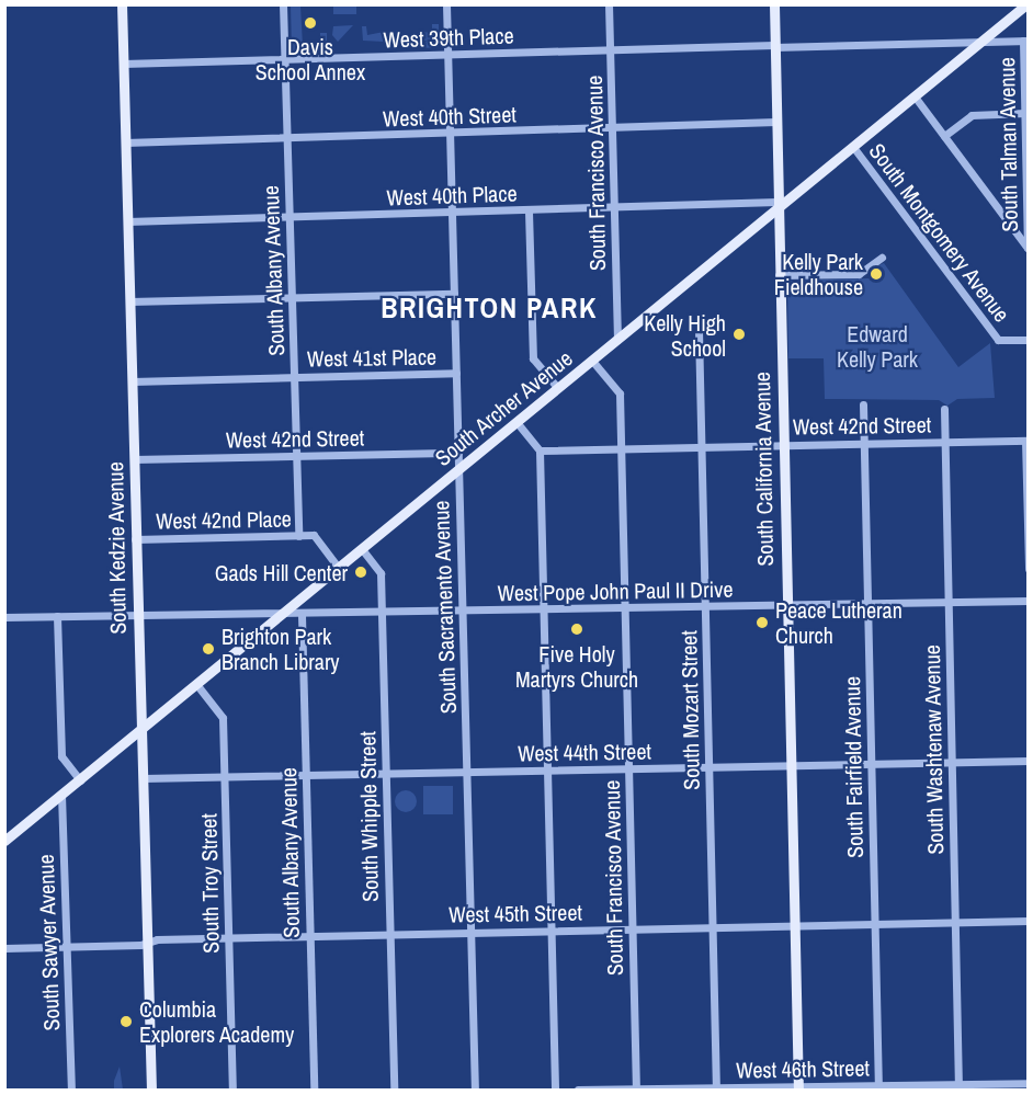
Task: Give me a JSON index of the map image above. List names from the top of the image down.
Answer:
{
  "streets": {
    "main road": ["South Archer Avenue", "South California Avenue", "South Kedzie Avenue"],
    "street": [
      "West 39th Place",
      "West 40th Street",
      "South Talman Avenue",
      "South Francisco Avenue",
      "West 40th Place",
      "South Montgomery Avenue",
      "South Albany Avenue",
      "West 41st Place",
      "West 42nd Street",
      "West 42nd Place",
      "West Pope John Paul II Drive",
      "South Sacramento Avenue",
      "South Mozart Street",
      "South Washtenaw Avenue",
      "West 44th Street",
      "South Fairfield Avenue",
      "South Whipple Street",
      "South Troy Street",
      "West 45th Street",
      "South Sawyer Avenue",
      "West 46th Street"
    ]
  },
  "crossings": [
    ["West 39th Place", "South Talman Avenue"],
    ["West 39th Place", "South Francisco Avenue"],
    ["West 39th Place", "South Albany Avenue"],
    ["West 39th Place", "South Archer Avenue"],
    ["West 39th Place", "South California Avenue"],
    ["West 39th Place", "South Kedzie Avenue"],
    ["West 39th Place", "South Sacramento Avenue"],
    ["West 40th Street", "South Francisco Avenue"],
    ["West 40th Street", "South Albany Avenue"],
    ["West 40th Street", "South California Avenue"],
    ["West 40th Street", "South Kedzie Avenue"],
    ["West 40th Street", "South Sacramento Avenue"],
    ["South Francisco Avenue", "West 40th Place"],
    ["South Francisco Avenue", "South Archer Avenue"],
    ["South Francisco Avenue", "West 42nd Street"],
    ["South Francisco Avenue", "West Pope John Paul II Drive"],
    ["South Francisco Avenue", "West 44th Street"],
    ["South Francisco Avenue", "West 45th Street"],
    ["South Francisco Avenue", "West 46th Street"],
    ["West 40th Place", "South Albany Avenue"],
    ["West 40th Place", "South Archer Avenue"],
    ["West 40th Place", "South California Avenue"],
    ["West 40th Place", "South Kedzie Avenue"],
    ["West 40th Place", "South Sacramento Avenue"],
    ["South Montgomery Avenue", "South Archer Avenue"],
    ["South Albany Avenue", "West 41st Place"],
    ["South Albany Avenue", "West 42nd Street"],
    ["South Albany Avenue", "West 42nd Place"],
    ["South Albany Avenue", "West Pope John Paul II Drive"],
    ["South Albany Avenue", "West 44th Street"],
    ["South Albany Avenue", "West 45th Street"],
    ["West 41st Place", "South Kedzie Avenue"],
    ["West 41st Place", "South Sacramento Avenue"],
    ["South Archer Avenue", "South California Avenue"],
    ["South Archer Avenue", "West 42nd Place"],
    ["South Archer Avenue", "South Kedzie Avenue"],
    ["South Archer Avenue", "West Pope John Paul II Drive"],
    ["South Archer Avenue", "South Sacramento Avenue"],
    ["South Archer Avenue", "South Whipple Street"],
    ["South Archer Avenue", "South Troy Street"],
    ["South Archer Avenue", "South Sawyer Avenue"],
    ["West 42nd Street", "South California Avenue"],
    ["West 42nd Street", "South Kedzie Avenue"],
    ["West 42nd Street", "South Sacramento Avenue"],
    ["West 42nd Street", "South Mozart Street"],
    ["West 42nd Street", "South Washtenaw Avenue"],
    ["West 42nd Street", "South Fairfield Avenue"],
    ["South California Avenue", "West Pope John Paul II Drive"],
    ["South California Avenue", "West 44th Street"],
    ["South California Avenue", "West 45th Street"],
    ["South California Avenue", "West 46th Street"],
    ["West 42nd Place", "South Kedzie Avenue"],
    ["South Kedzie Avenue", "West Pope John Paul II Drive"],
    ["South Kedzie Avenue", "West 44th Street"],
    ["South Kedzie Avenue", "West 45th Street"],
    ["West Pope John Paul II Drive", "South Sacramento Avenue"],
    ["West Pope John Paul II Drive", "South Mozart Street"],
    ["West Pope John Paul II Drive", "South Washtenaw Avenue"],
    ["West Pope John Paul II Drive", "South Fairfield Avenue"],
    ["West Pope John Paul II Drive", "South Whipple Street"],
    ["South Sacramento Avenue", "West 44th Street"],
    ["South Sacramento Avenue", "West 45th Street"],
    ["South Mozart Street", "West 44th Street"],
    ["South Mozart Street", "West 45th Street"],
    ["South Mozart Street", "West 46th Street"],
    ["South Washtenaw Avenue", "West 44th Street"],
    ["South Washtenaw Avenue", "West 45th Street"],
    ["South Washtenaw Avenue", "West 46th Street"],
    ["West 44th Street", "South Fairfield Avenue"],
    ["West 44th Street", "South Whipple Street"],
    ["West 44th Street", "South Troy Street"],
    ["South Fairfield Avenue", "West 45th Street"],
    ["South Fairfield Avenue", "West 46th Street"],
    ["South Whipple Street", "West 45th Street"],
    ["South Troy Street", "West 45th Street"],
    ["West 45th Street", "South Sawyer Avenue"]
  ],
  "districts": ["BRIGHTON PARK"],
  "parks": ["Edward Kelly Park"],
  "places": [
    "Davis School Annex",
    "Kelly Park Fieldhouse",
    "Kelly High School",
    "Gads Hill Center",
    "Peace Lutheran Church",
    "Five Holy Martyrs Church",
    "Brighton Park Branch Library",
    "Columbia Explorers Academy"
  ]
}
